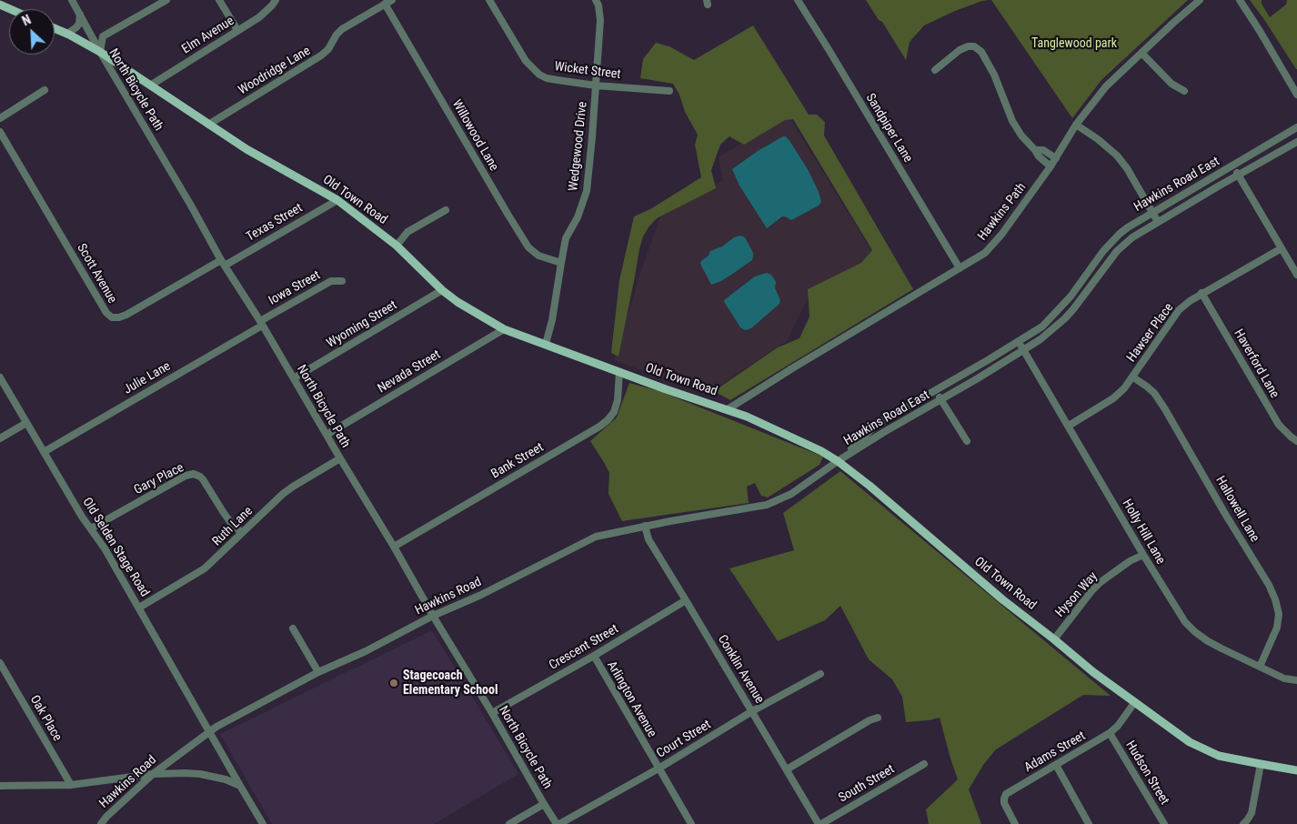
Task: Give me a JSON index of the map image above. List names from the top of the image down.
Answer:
{
  "streets": {
    "main road": ["Old Town Road"],
    "street": [
      "Elm Avenue",
      "Woodridge Lane",
      "Wicket Street",
      "North Bicycle Path",
      "Sandpiper Lane",
      "Willowood Lane",
      "Wedgewood Drive",
      "Hawkins Road East",
      "Hawkins Path",
      "Texas Street",
      "Scott Avenue",
      "Iowa Street",
      "Wyoming Street",
      "Hawser Place",
      "Haverford Lane",
      "Nevada Street",
      "Julie Lane",
      "Bank Street",
      "Gary Place",
      "Hallowell Lane",
      "Ruth Lane",
      "Holly Hill Lane",
      "Old Selden Stage Road",
      "Hyson Way",
      "Hawkins Road",
      "Crescent Street",
      "Conklin Avenue",
      "Arlington Avenue",
      "Oak Place",
      "Court Street",
      "Adams Street",
      "Hudson Street",
      "South Street"
    ]
  },
  "crossings": [
    ["Elm Avenue", "Old Town Road"],
    ["Woodridge Lane", "Willowood Lane"],
    ["Woodridge Lane", "Old Town Road"],
    ["Wicket Street", "Wedgewood Drive"],
    ["North Bicycle Path", "Old Town Road"],
    ["North Bicycle Path", "Texas Street"],
    ["North Bicycle Path", "Scott Avenue"],
    ["North Bicycle Path", "Iowa Street"],
    ["North Bicycle Path", "Wyoming Street"],
    ["North Bicycle Path", "Nevada Street"],
    ["North Bicycle Path", "Julie Lane"],
    ["North Bicycle Path", "Bank Street"],
    ["North Bicycle Path", "Ruth Lane"],
    ["North Bicycle Path", "Hawkins Road"],
    ["North Bicycle Path", "Crescent Street"],
    ["North Bicycle Path", "Court Street"],
    ["Sandpiper Lane", "Hawkins Path"],
    ["Willowood Lane", "Wedgewood Drive"],
    ["Wedgewood Drive", "Old Town Road"],
    ["Hawkins Road East", "Old Town Road"],
    ["Hawkins Road East", "Holly Hill Lane"],
    ["Hawkins Road East", "Hawkins Road"],
    ["Old Town Road", "Hawkins Path"],
    ["Old Town Road", "Texas Street"],
    ["Old Town Road", "Wyoming Street"],
    ["Old Town Road", "Nevada Street"],
    ["Old Town Road", "Bank Street"],
    ["Old Town Road", "Hyson Way"],
    ["Old Town Road", "Hawkins Road"],
    ["Old Town Road", "Adams Street"],
    ["Texas Street", "Scott Avenue"],
    ["Iowa Street", "Julie Lane"],
    ["Hawser Place", "Haverford Lane"],
    ["Hawser Place", "Hallowell Lane"],
    ["Hawser Place", "Holly Hill Lane"],
    ["Julie Lane", "Old Selden Stage Road"],
    ["Gary Place", "Ruth Lane"],
    ["Gary Place", "Old Selden Stage Road"],
    ["Hallowell Lane", "Holly Hill Lane"],
    ["Ruth Lane", "Old Selden Stage Road"],
    ["Holly Hill Lane", "Hyson Way"],
    ["Old Selden Stage Road", "Hawkins Road"],
    ["Hawkins Road", "Conklin Avenue"],
    ["Crescent Street", "Conklin Avenue"],
    ["Crescent Street", "Arlington Avenue"],
    ["Conklin Avenue", "Court Street"],
    ["Conklin Avenue", "South Street"],
    ["Arlington Avenue", "Court Street"],
    ["Adams Street", "Hudson Street"]
  ],
  "parks": ["Tanglewood park"],
  "places": ["Stagecoach Elementary School"],
  "north": "top left"
}
